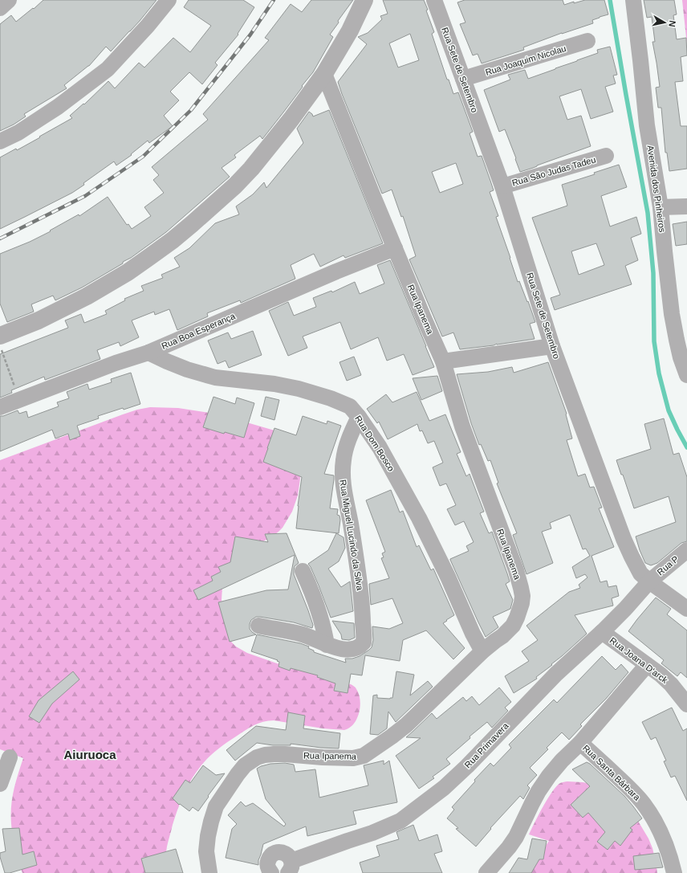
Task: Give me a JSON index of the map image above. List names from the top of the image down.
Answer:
{
  "streets": {
    "street": [
      "Rua Joaquim Nicolau",
      "Rua Sete de Setembro",
      "Rua São Judas Tadeu",
      "Avenida dos Pinheiros",
      "Rua Ipanema",
      "Rua Boa Esperança",
      "Rua Dom Bosco",
      "Rua Miguel Lucindo da Silva",
      "Rua P",
      "Rua Joana D'arck",
      "Rua Primavera",
      "Rua Santa Bárbara"
    ]
  },
  "crossings": [
    ["Rua Joaquim Nicolau", "Rua Sete de Setembro"],
    ["Rua Sete de Setembro", "Rua São Judas Tadeu"],
    ["Rua Sete de Setembro", "Rua P"],
    ["Rua Sete de Setembro", "Rua Primavera"],
    ["Rua Ipanema", "Rua Boa Esperança"],
    ["Rua Ipanema", "Rua Dom Bosco"],
    ["Rua Boa Esperança", "Rua Dom Bosco"],
    ["Rua Dom Bosco", "Rua Miguel Lucindo da Silva"],
    ["Rua P", "Rua Primavera"],
    ["Rua Joana D'arck", "Rua Primavera"]
  ],
  "districts": ["Aiuruoca"],
  "north": "right"
}
